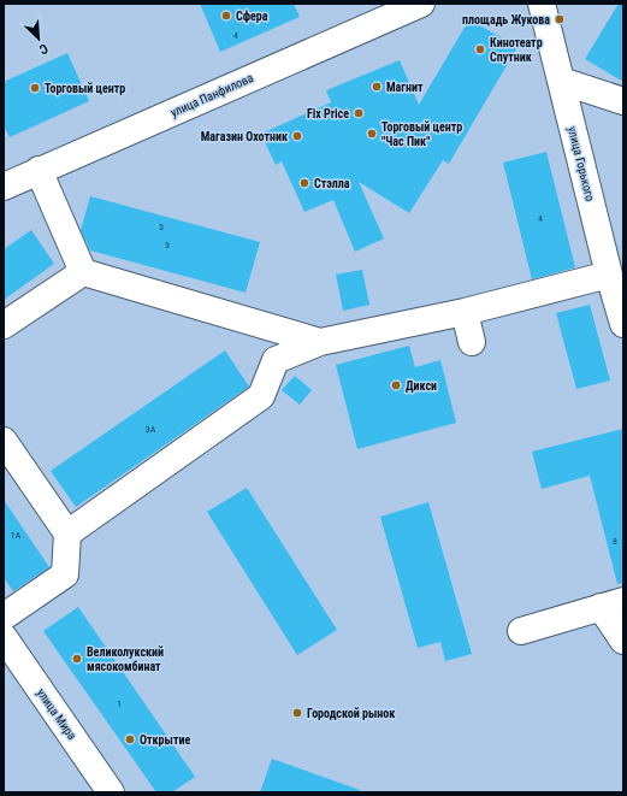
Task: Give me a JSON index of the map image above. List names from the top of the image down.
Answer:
{
  "streets": {
    "street": ["улица Панфилова", "улица Горького", "улица Мира"]
  },
  "places": [
    "Сфера",
    "площадь Жукова",
    "Кинотеатр Спутник",
    "Магнит",
    "Торговый центр",
    "Fix Price",
    "Торговый центр \"Час Пик\"",
    "Магазин Охотник",
    "Стэлла",
    "Дикси",
    "Великолукский мясокомбинат",
    "Городской рынок",
    "Открытие"
  ],
  "house_numbers": [
    "4",
    "4",
    "3",
    "3",
    "3А",
    "1А",
    "8",
    "1"
  ],
  "north": "bottom right"
}
